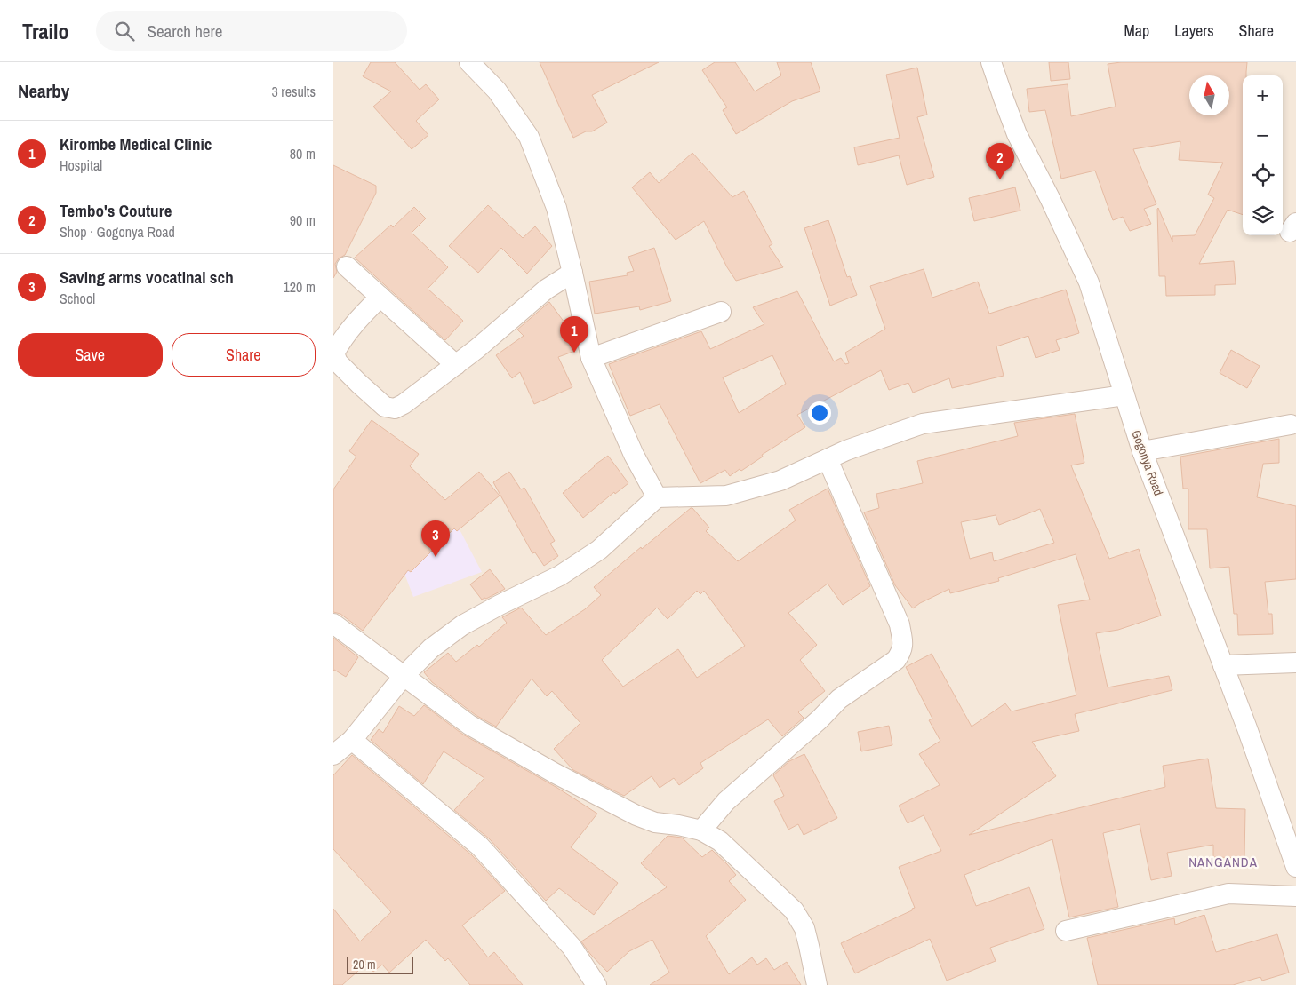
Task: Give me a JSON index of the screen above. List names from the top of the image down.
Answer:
{
  "streets": {
    "street": ["Gogonya Road"]
  },
  "districts": ["NANGANDA"],
  "scale_bar": "20 m",
  "north": "top",
  "page": {
    "header": "Trailo",
    "search": "Search here",
    "nav": ["Map", "Layers", "Share"],
    "heading": ["Nearby", "3 results"],
    "map_buttons": ["+", "−"],
    "list": [
      {
        "mark": "1",
        "name": "Kirombe Medical Clinic",
        "note": "Hospital",
        "value": "80 m"
      },
      {
        "mark": "2",
        "name": "Tembo's Couture",
        "note": "Shop · Gogonya Road",
        "value": "90 m"
      },
      {
        "mark": "3",
        "name": "Saving arms vocatinal sch",
        "note": "School",
        "value": "120 m"
      }
    ],
    "pins": ["2", "1", "3"],
    "buttons": ["Save", "Share"],
    "scale": "20 m"
  }
}
